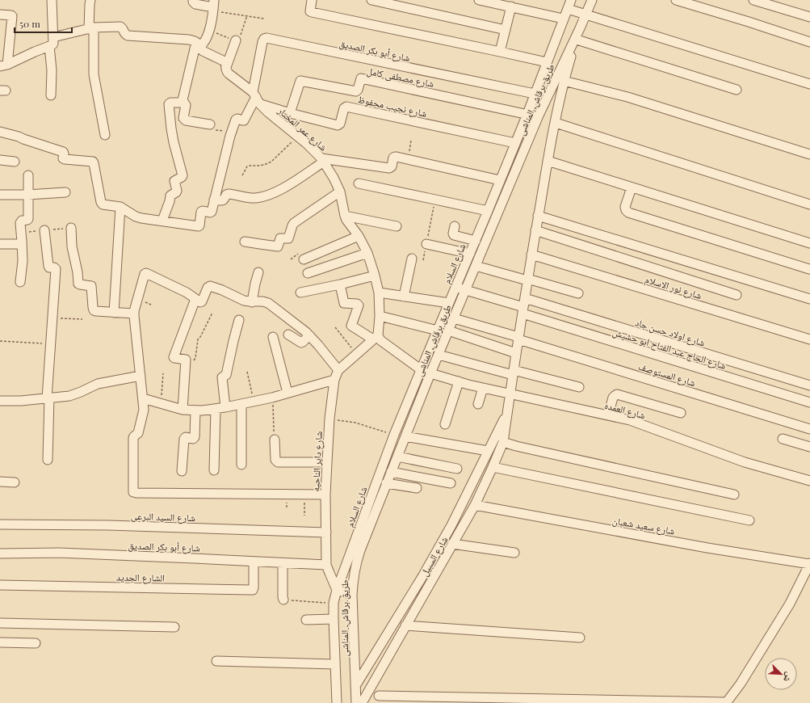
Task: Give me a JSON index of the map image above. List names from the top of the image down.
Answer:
{
  "streets": {
    "street": [
      "شارع أبو بكر الصديق",
      "شارع مصطفى كامل",
      "طريق برقاش, المناشى",
      "شارع نجيب محفوظ",
      "شارع عمر المختار",
      "شارع السلام",
      "شارع نور الاسلام",
      "شارع اولاد حسن جاد",
      "شارع الحاج عبد الفتاح ابو حشيش",
      "شارع المستوصف",
      "شارع العمده",
      "شارع داير الناحيه",
      "شارع السيد البرعى",
      "شارع سعيد شعبان",
      "شارع السبيل",
      "الشارع الجديد"
    ]
  },
  "crossings": [
    ["شارع أبو بكر الصديق", "شارع نجيب محفوظ"],
    ["شارع أبو بكر الصديق", "شارع عمر المختار"],
    ["شارع أبو بكر الصديق", "شارع السلام"],
    ["شارع أبو بكر الصديق", "شارع داير الناحيه"],
    ["شارع أبو بكر الصديق", "الشارع الجديد"],
    ["شارع مصطفى كامل", "طريق برقاش, المناشى"],
    ["شارع مصطفى كامل", "شارع نجيب محفوظ"],
    ["شارع مصطفى كامل", "شارع السلام"],
    ["طريق برقاش, المناشى", "شارع السلام"],
    ["طريق برقاش, المناشى", "شارع المستوصف"],
    ["طريق برقاش, المناشى", "شارع العمده"],
    ["طريق برقاش, المناشى", "شارع داير الناحيه"],
    ["طريق برقاش, المناشى", "شارع السبيل"],
    ["شارع نجيب محفوظ", "شارع عمر المختار"],
    ["شارع نجيب محفوظ", "شارع السلام"],
    ["شارع عمر المختار", "شارع داير الناحيه"],
    ["شارع السلام", "شارع داير الناحيه"],
    ["شارع نور الاسلام", "شارع السبيل"],
    ["شارع اولاد حسن جاد", "شارع الحاج عبد الفتاح ابو حشيش"],
    ["شارع اولاد حسن جاد", "شارع السبيل"],
    ["شارع الحاج عبد الفتاح ابو حشيش", "شارع السبيل"],
    ["شارع المستوصف", "شارع السبيل"],
    ["شارع العمده", "شارع السبيل"],
    ["شارع داير الناحيه", "شارع السيد البرعى"],
    ["شارع سعيد شعبان", "شارع السبيل"]
  ],
  "scale_bar": "50 m",
  "north": "bottom right"
}
